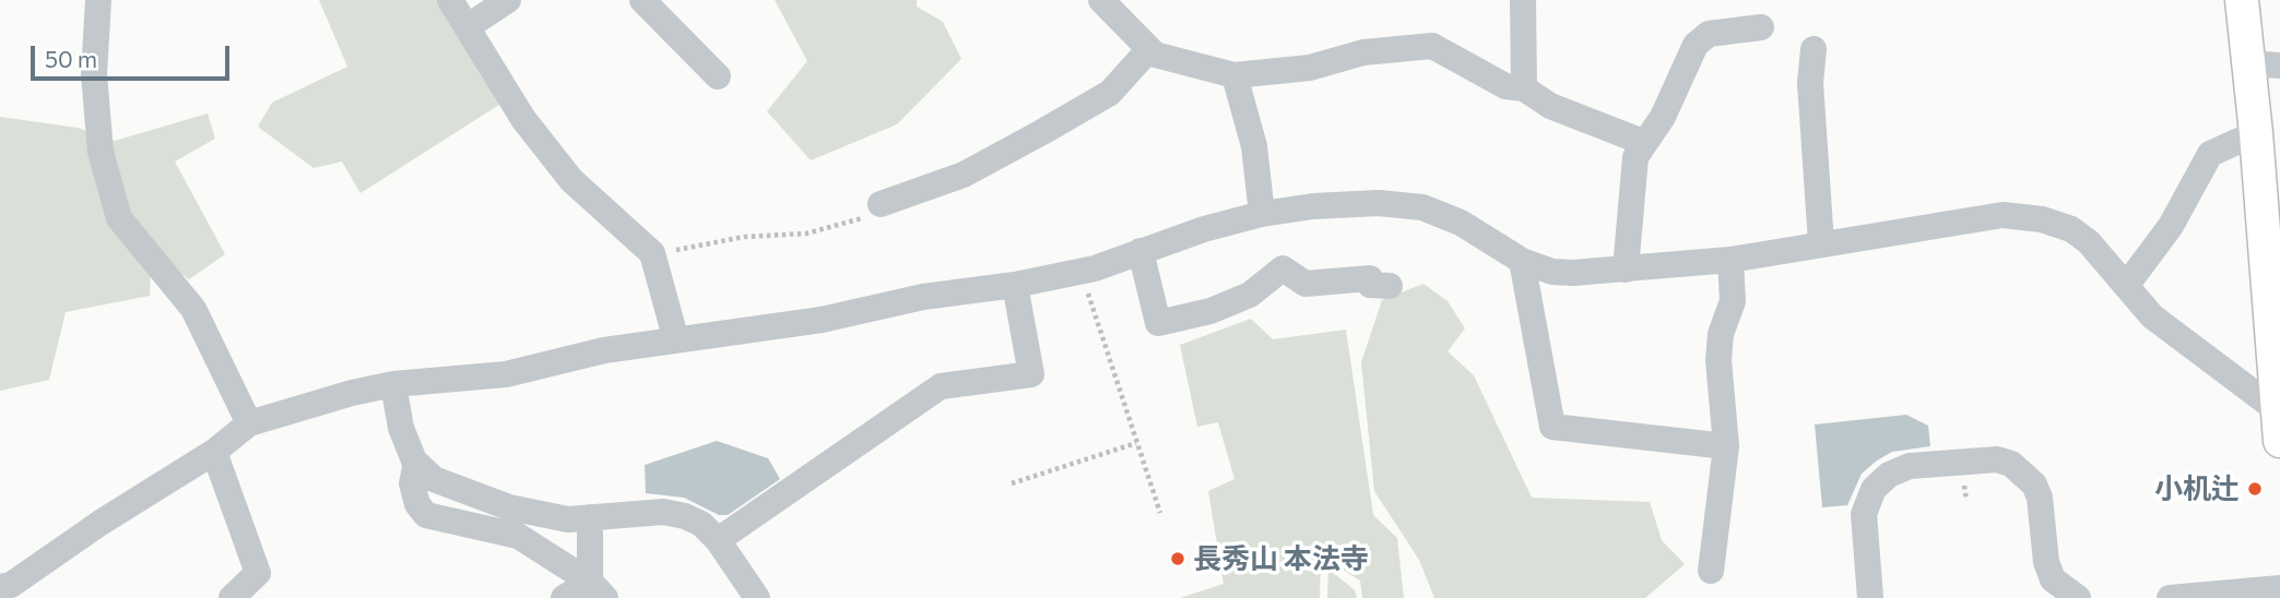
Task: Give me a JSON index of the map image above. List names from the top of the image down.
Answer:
{
  "places": ["小机辻", "長秀山 本法寺"],
  "scale_bar": "50 m"
}
